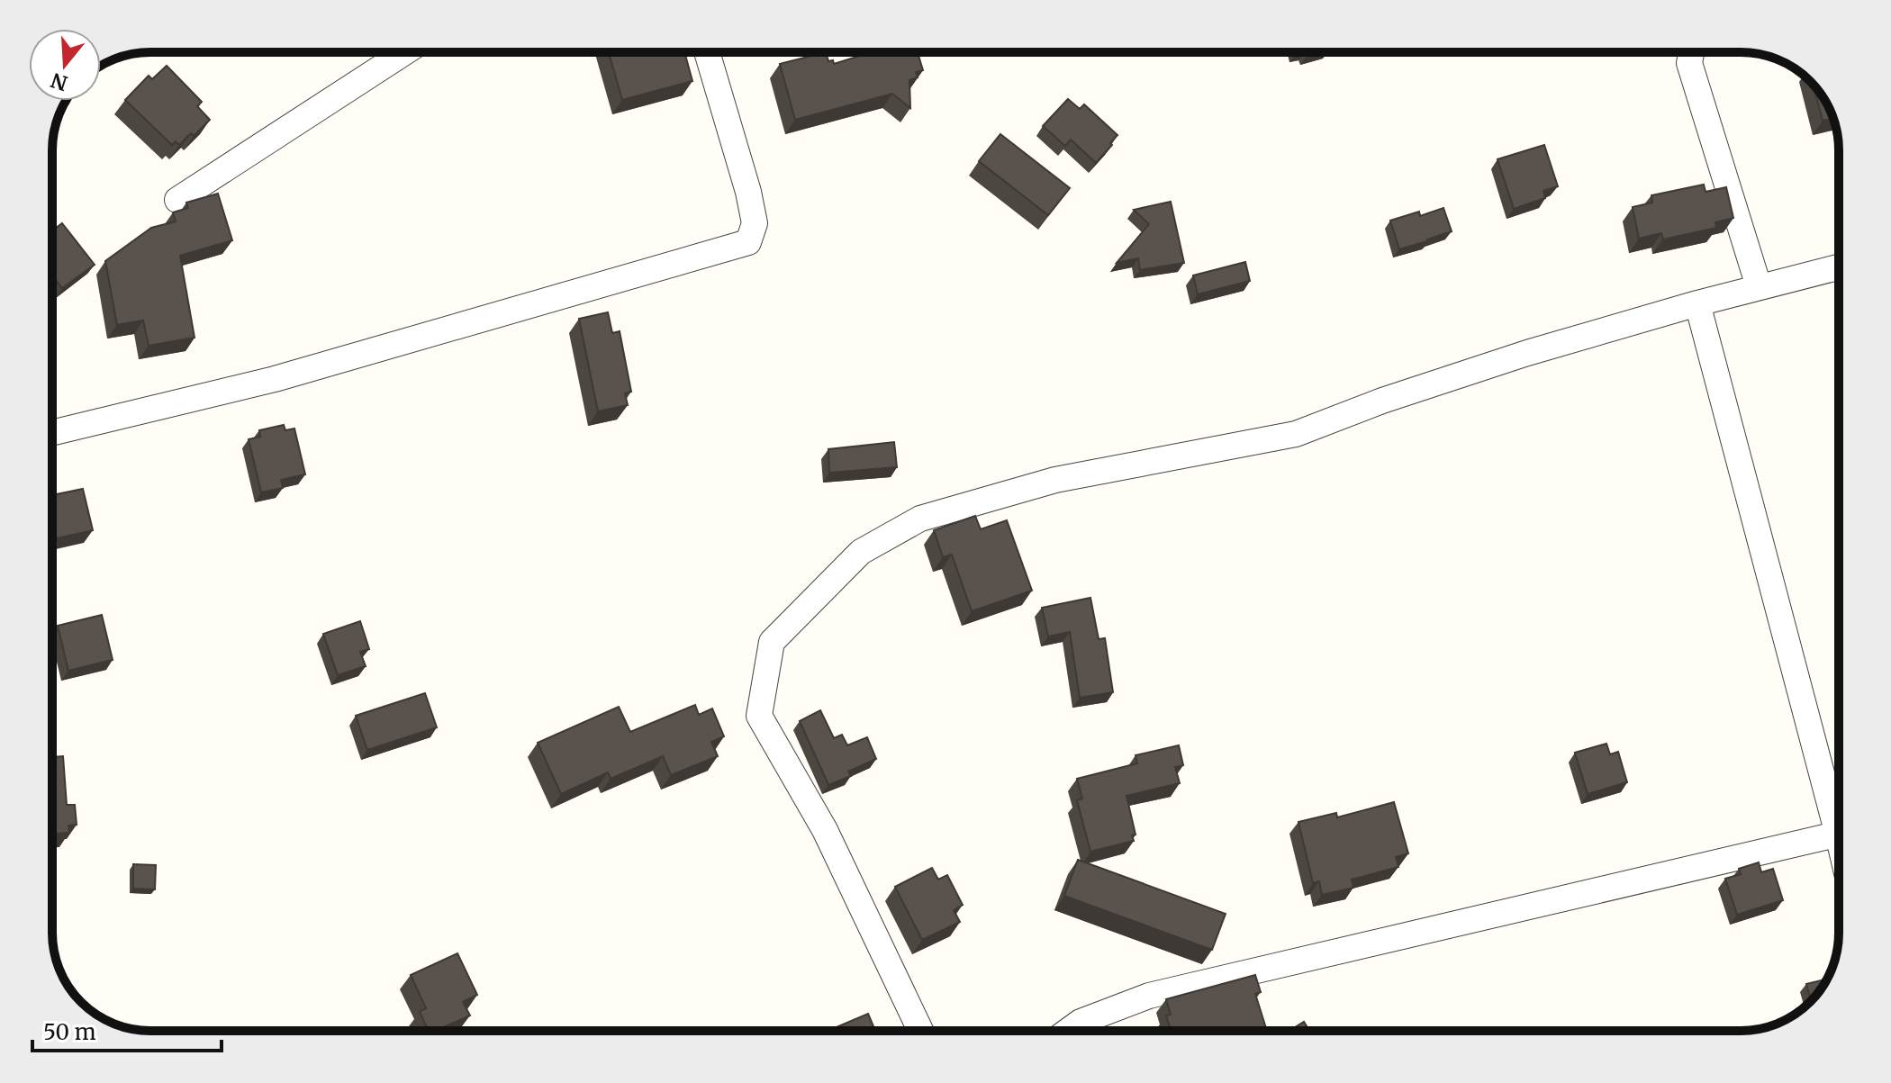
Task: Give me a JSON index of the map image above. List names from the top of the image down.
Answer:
{
  "scale_bar": "50 m",
  "north": "bottom"
}
